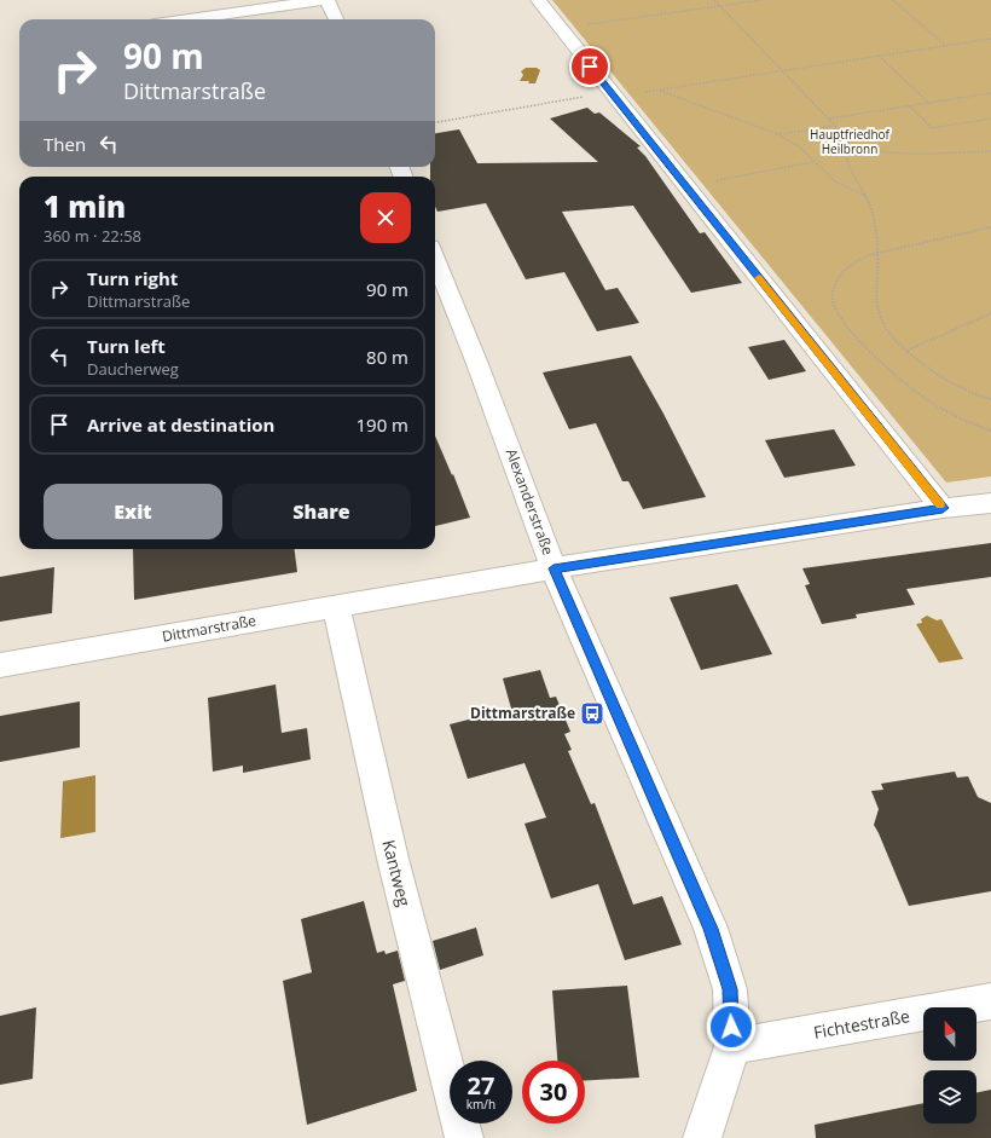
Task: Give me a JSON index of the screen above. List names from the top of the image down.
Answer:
{
  "streets": {
    "street": [
      "Alexanderstraße",
      "Dittmarstraße",
      "Kantweg",
      "Fichtestraße"
    ]
  },
  "crossings": [
    ["Alexanderstraße", "Dittmarstraße"],
    ["Alexanderstraße", "Fichtestraße"],
    ["Dittmarstraße", "Kantweg"]
  ],
  "parks": ["Hauptfriedhof Heilbronn"],
  "places": {
    "bus stop": ["Dittmarstraße"]
  },
  "north": "top",
  "page": {
    "turn": ["90 m", "Dittmarstraße"],
    "then": "Then",
    "heading": ["1 min", "360 m · 22:58"],
    "list": [
      {
        "name": "Turn right",
        "note": "Dittmarstraße",
        "value": "90 m"
      },
      {
        "name": "Turn left",
        "note": "Daucherweg",
        "value": "80 m"
      },
      {
        "name": "Arrive at destination",
        "value": "190 m"
      }
    ],
    "buttons": ["Exit", "Share"],
    "speed": "27 km/h",
    "limit": "30"
  }
}
